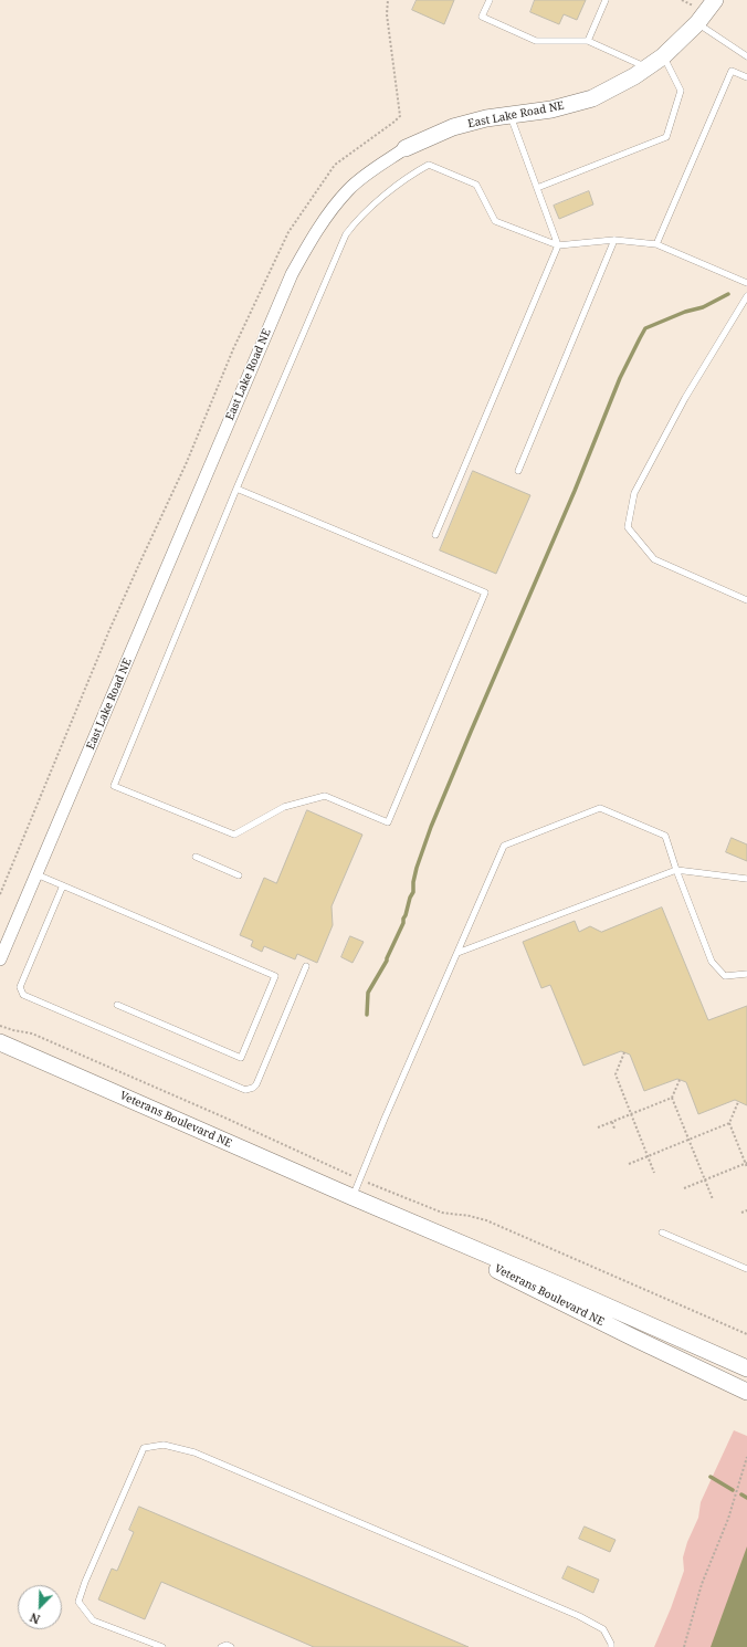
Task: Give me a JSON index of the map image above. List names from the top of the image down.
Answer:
{
  "streets": {
    "main road": ["East Lake Road NE", "Veterans Boulevard NE"]
  },
  "north": "bottom left"
}
